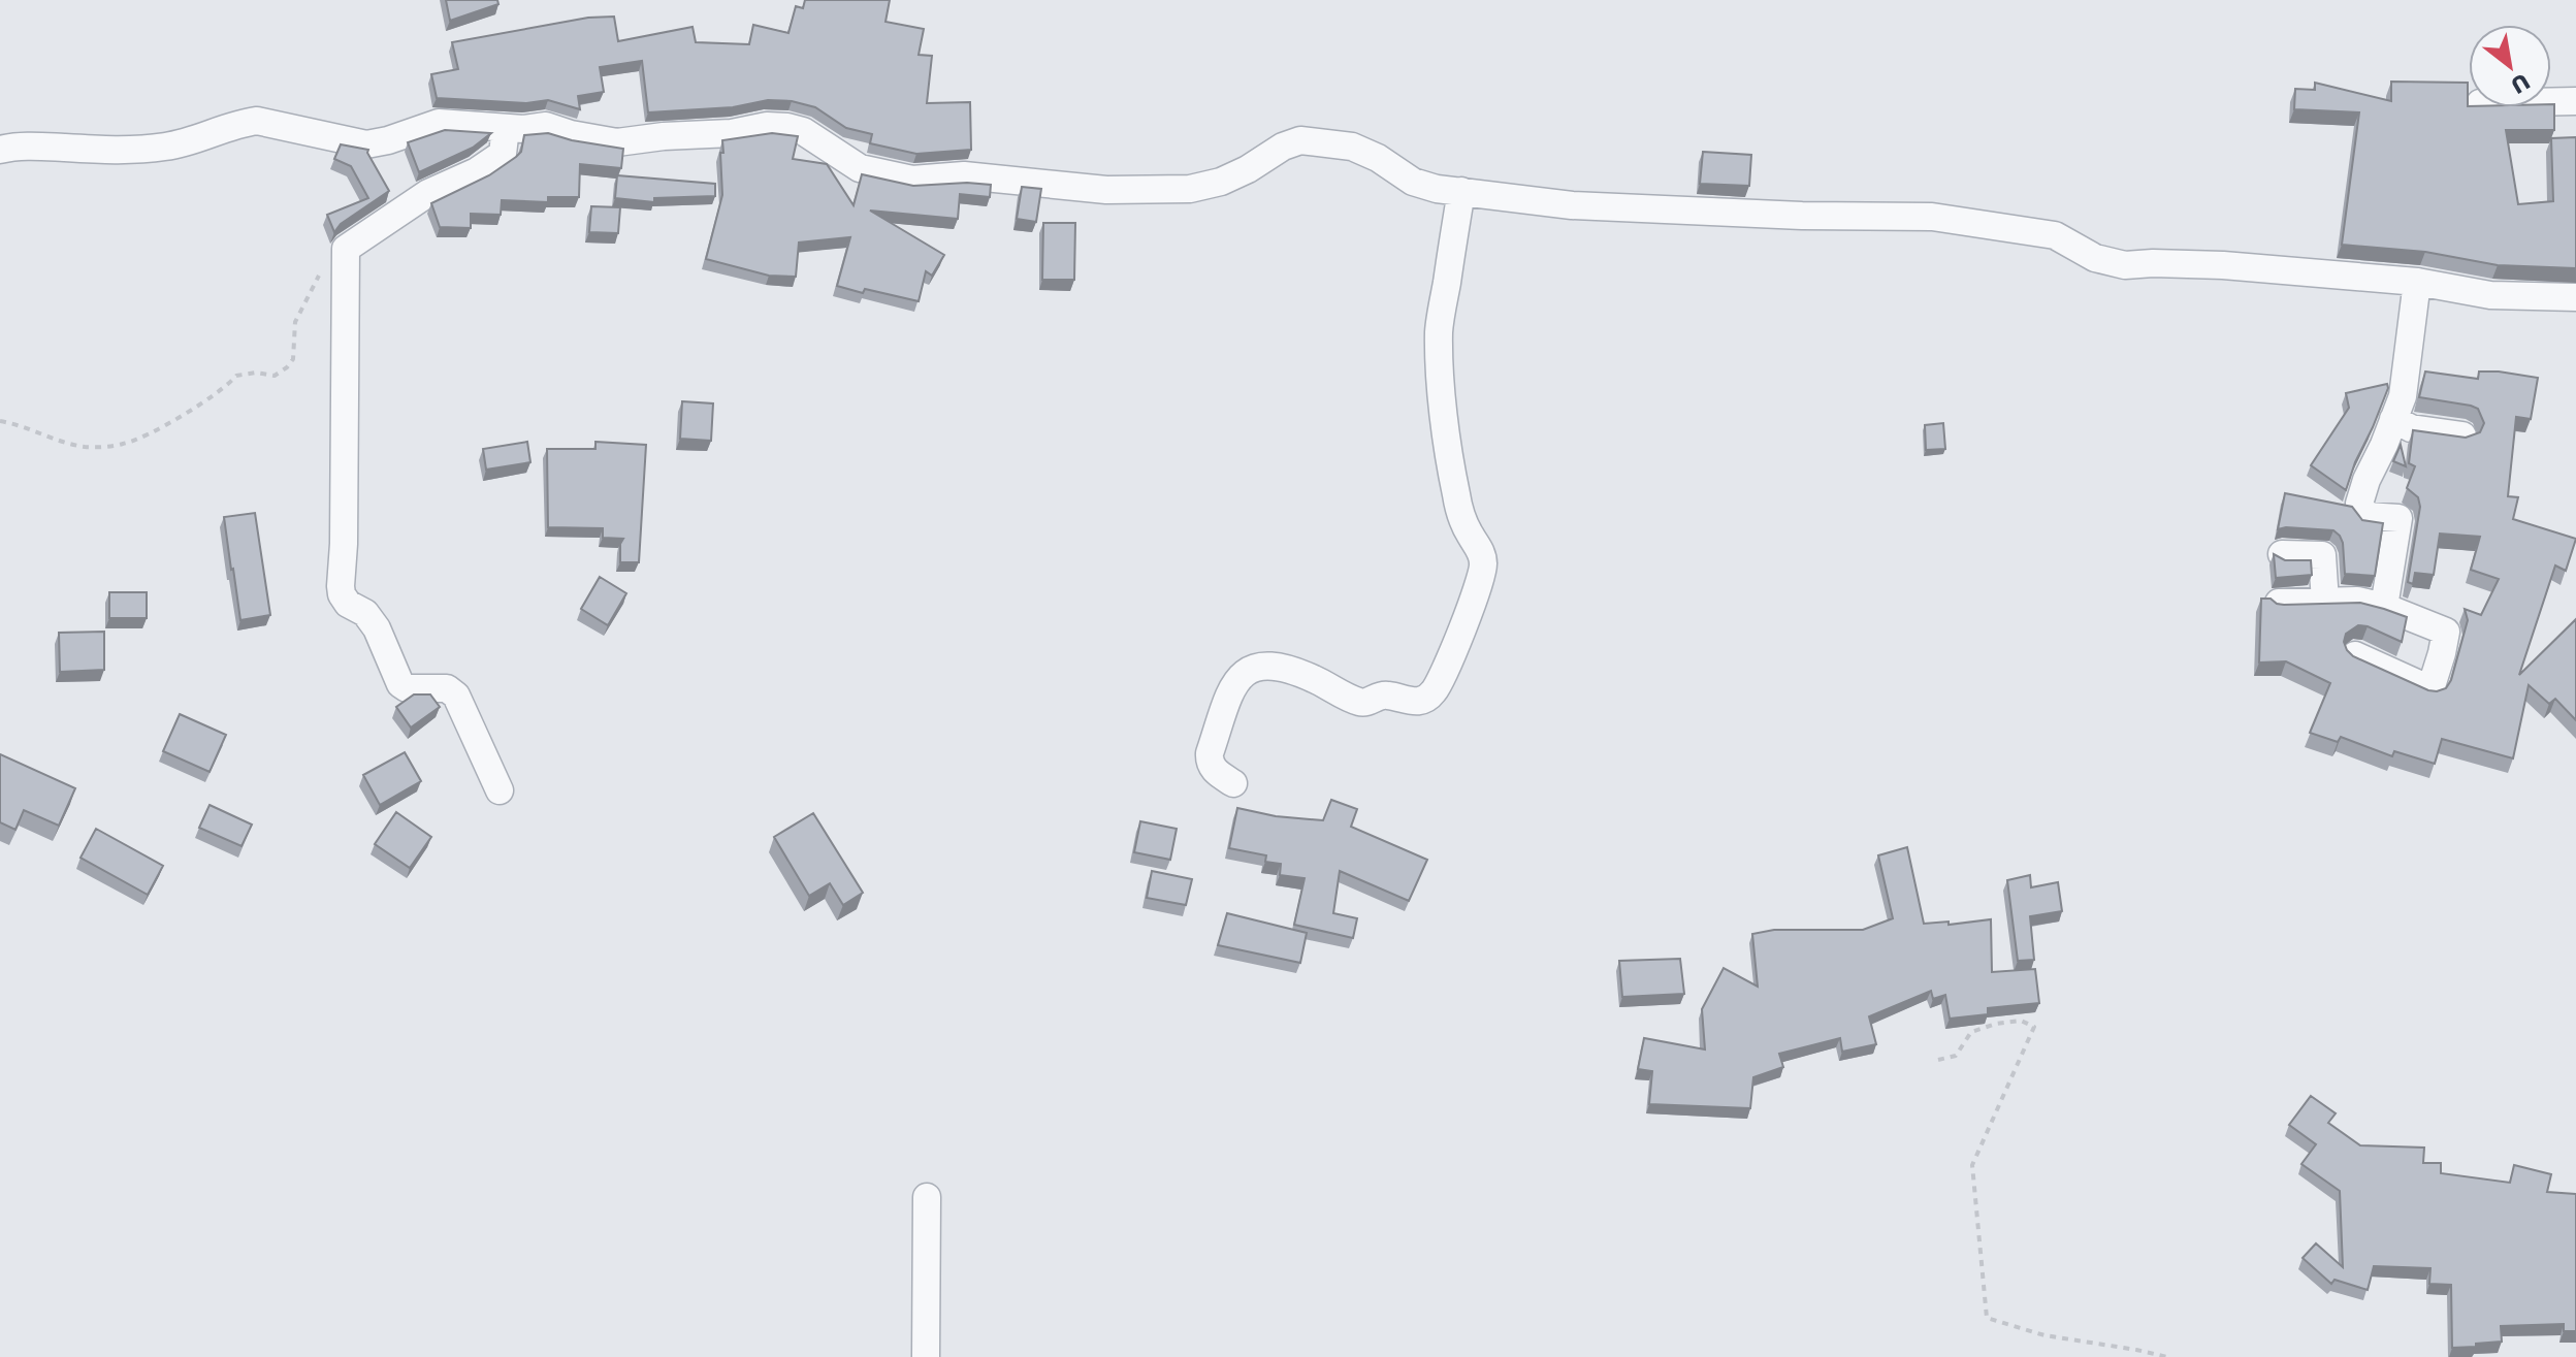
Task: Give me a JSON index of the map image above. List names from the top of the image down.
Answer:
{
  "north": "bottom right"
}
